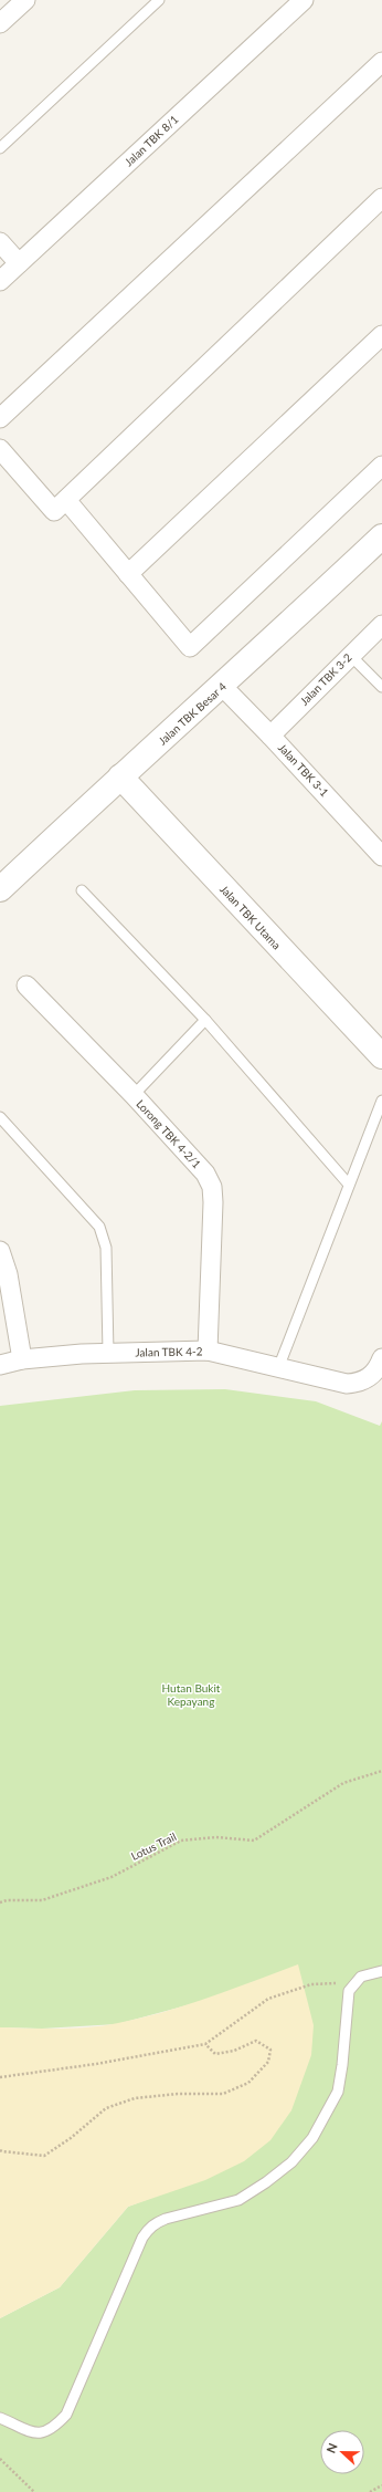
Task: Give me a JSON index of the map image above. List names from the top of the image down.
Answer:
{
  "streets": {
    "street": [
      "Jalan TBK 8/1",
      "Jalan TBK 3-2",
      "Jalan TBK Besar 4",
      "Jalan TBK 3-1",
      "Jalan TBK Utama",
      "Lorong TBK 4-2/1",
      "Jalan TBK 4-2"
    ],
    "path": ["Lotus Trail"]
  },
  "crossings": [
    ["Jalan TBK 3-2", "Jalan TBK 3-1"],
    ["Jalan TBK Besar 4", "Jalan TBK 3-1"],
    ["Jalan TBK Besar 4", "Jalan TBK Utama"],
    ["Lorong TBK 4-2/1", "Jalan TBK 4-2"]
  ],
  "parks": ["Hutan Bukit Kepayang"],
  "north": "left"
}
